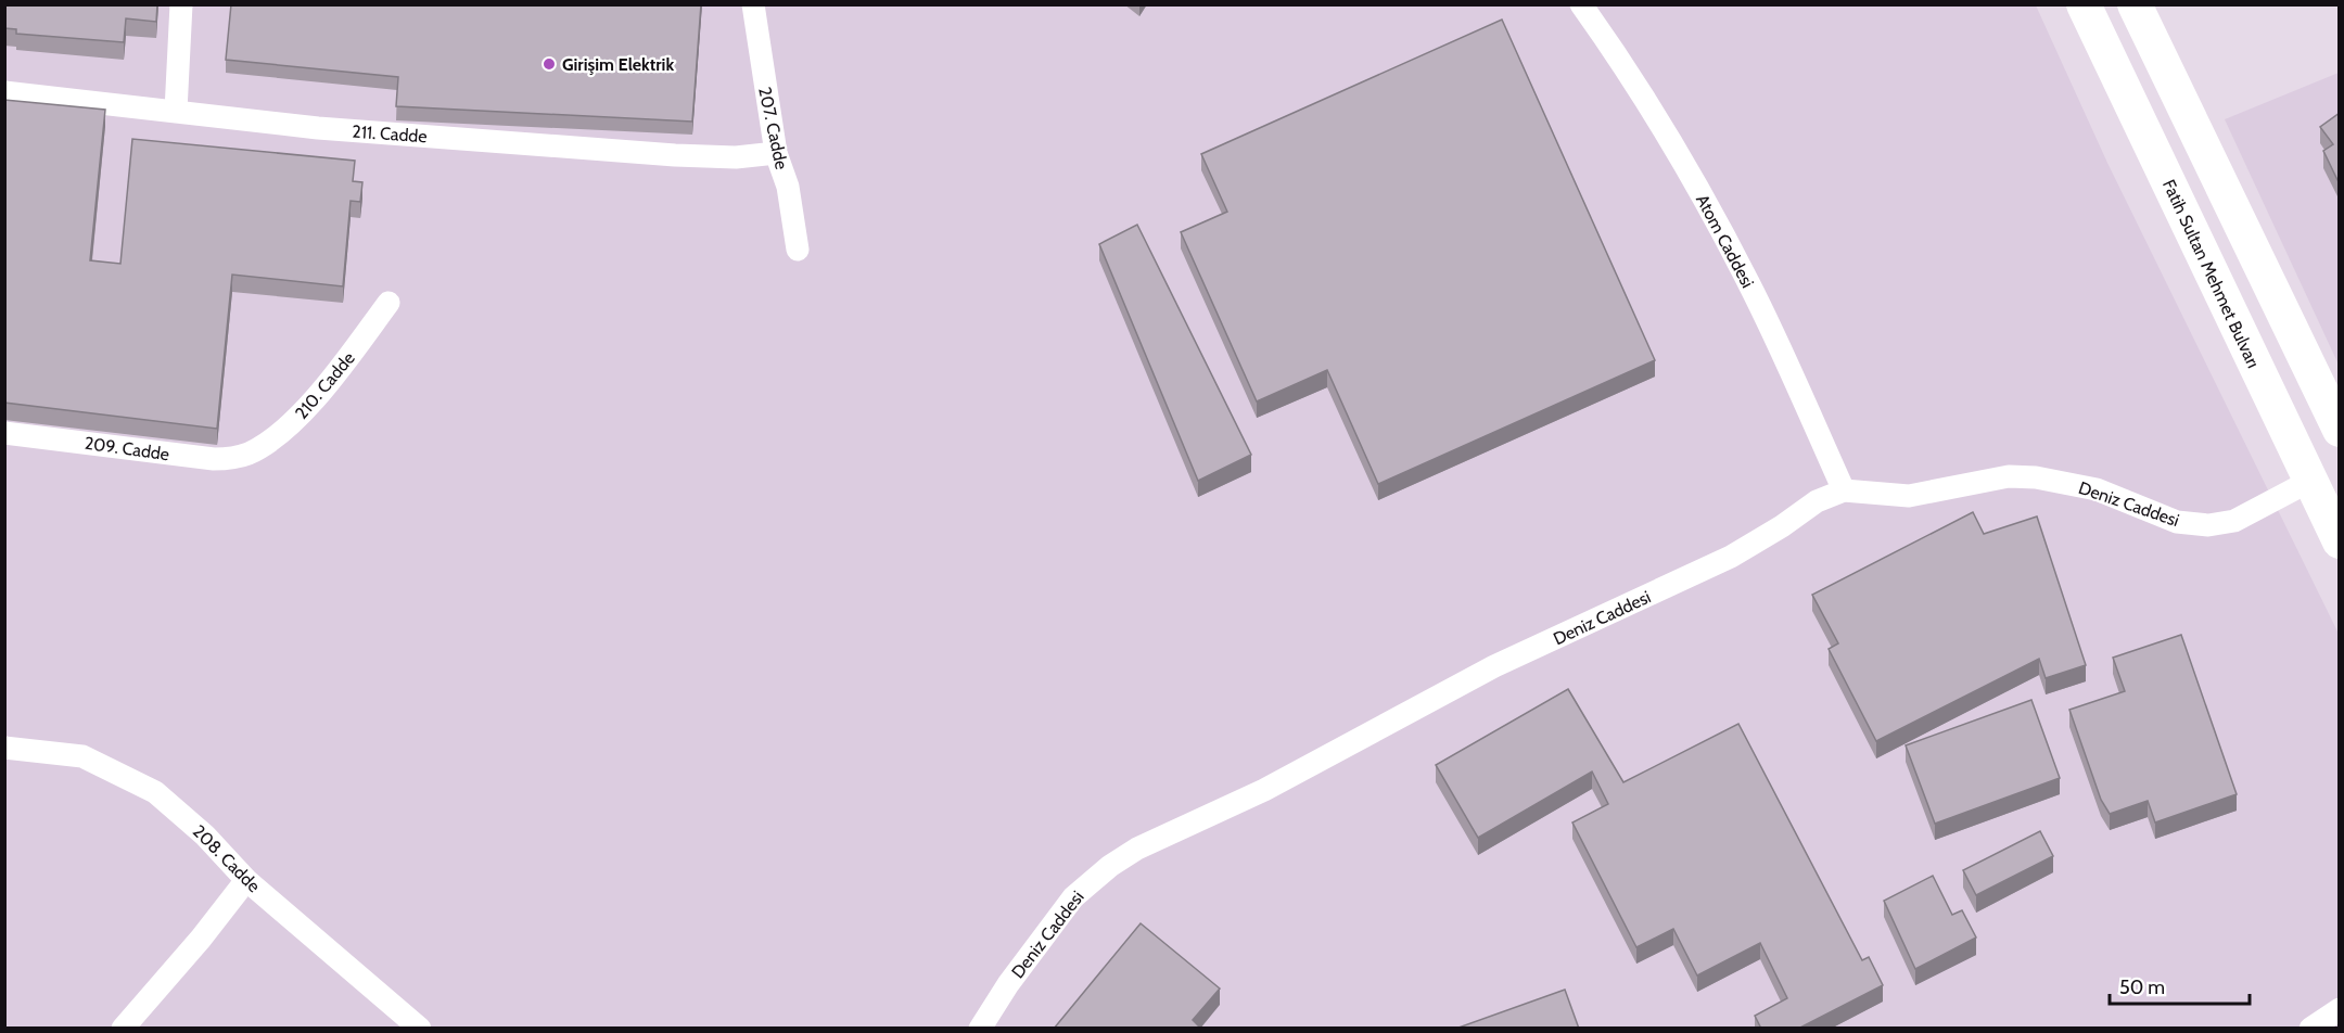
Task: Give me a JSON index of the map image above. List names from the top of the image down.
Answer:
{
  "streets": {
    "highway": ["Fatih Sultan Mehmet Bulvarı"],
    "street": [
      "207. Cadde",
      "211. Cadde",
      "Atom Caddesi",
      "210. Cadde",
      "209. Cadde",
      "Deniz Caddesi",
      "208. Cadde"
    ]
  },
  "crossings": [
    ["207. Cadde", "211. Cadde"],
    ["Atom Caddesi", "Deniz Caddesi"],
    ["Fatih Sultan Mehmet Bulvarı", "Deniz Caddesi"],
    ["210. Cadde", "209. Cadde"]
  ],
  "places": ["Girişim Elektrik"],
  "scale_bar": "50 m"
}
